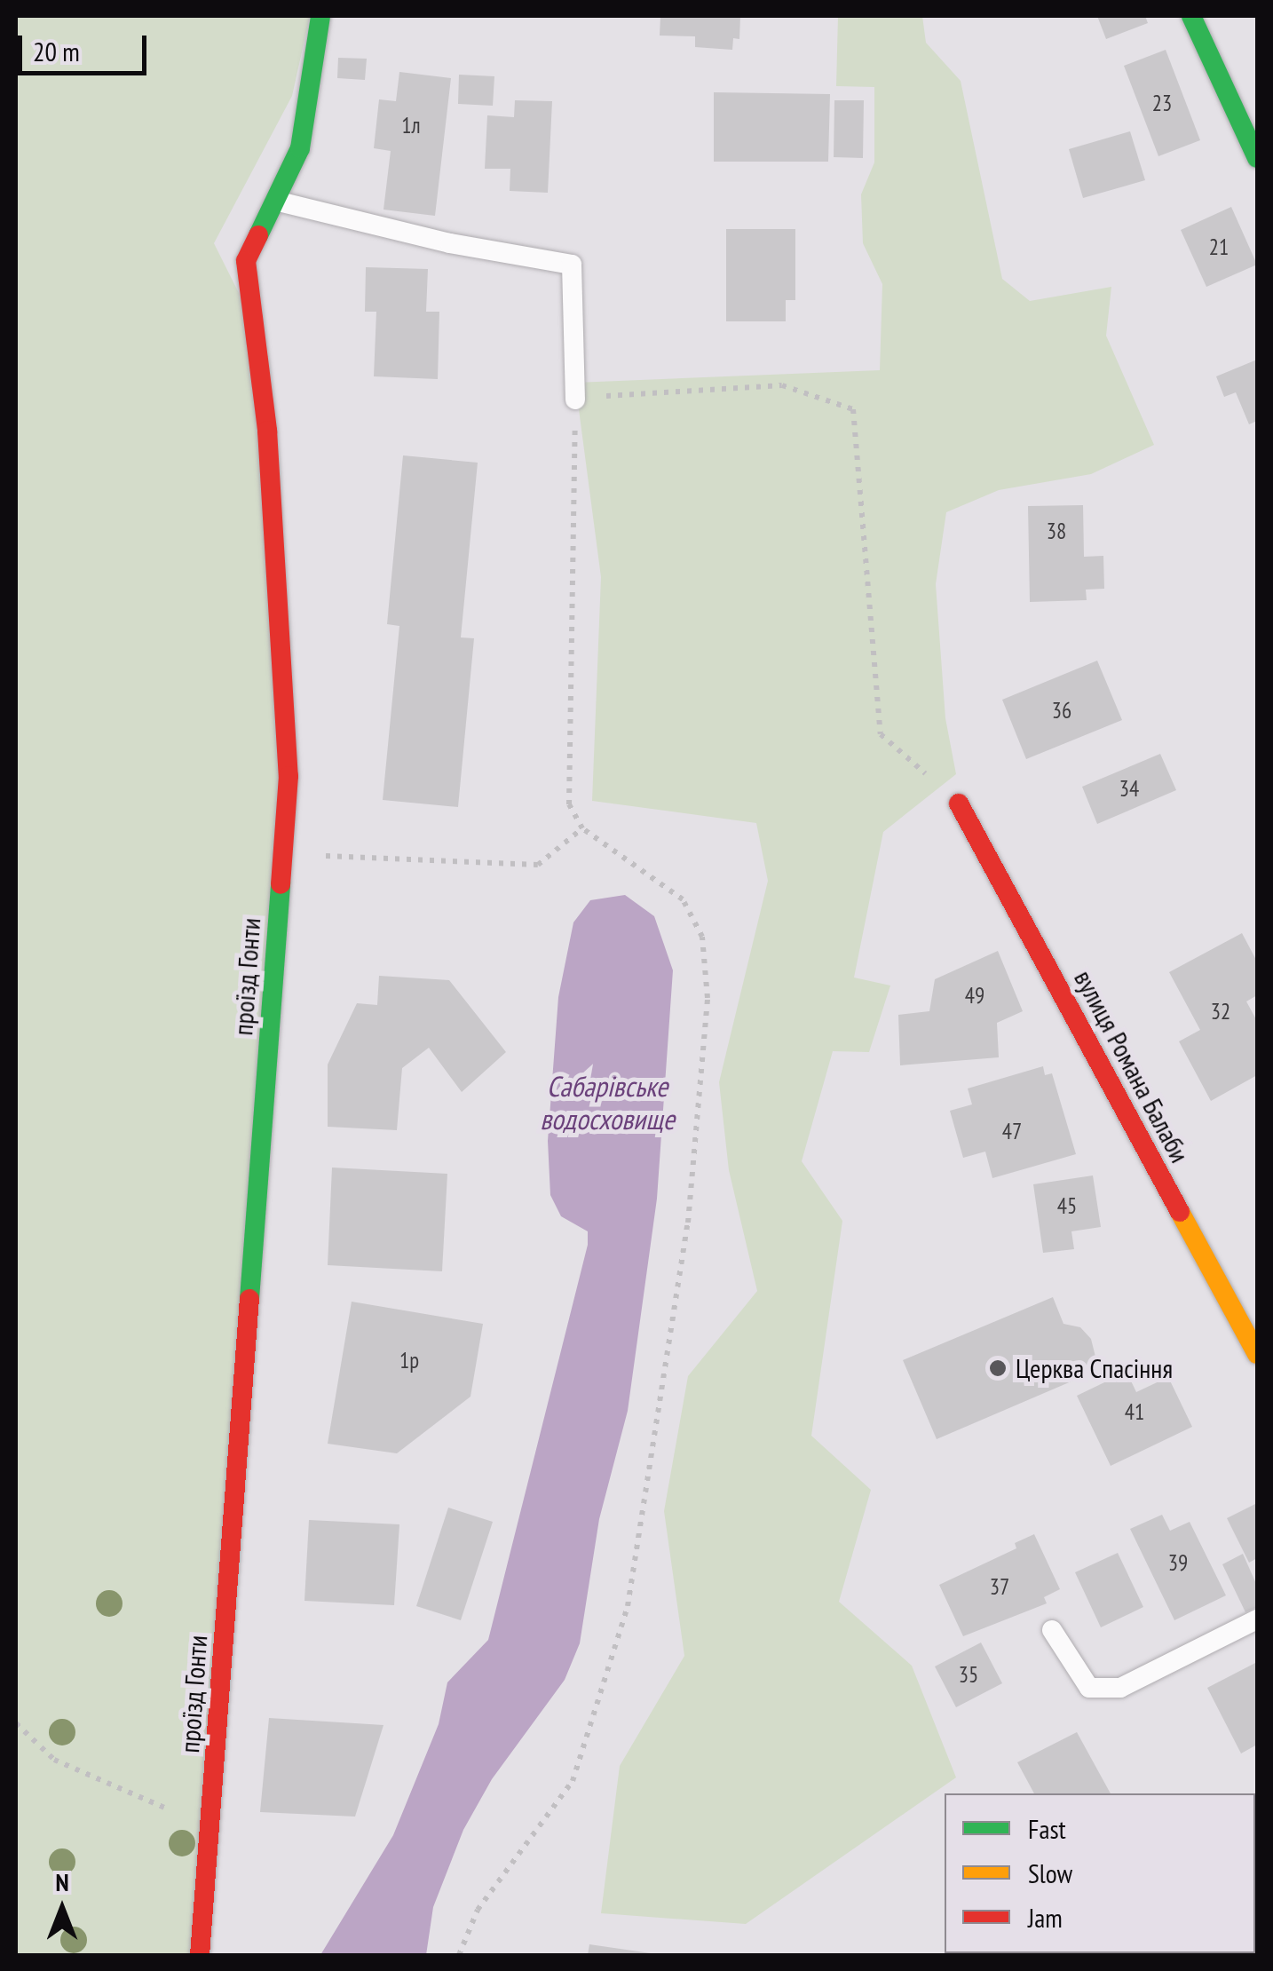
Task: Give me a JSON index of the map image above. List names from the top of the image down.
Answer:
{
  "streets": {
    "street": ["проїзд Гонти", "вулиця Романа Балаби"]
  },
  "water": ["Сабарівське водосховище"],
  "places": ["Церква Спасіння"],
  "house_numbers": [
    "23",
    "1л",
    "21",
    "38",
    "36",
    "34",
    "49",
    "32",
    "47",
    "45",
    "1р",
    "41",
    "39",
    "37",
    "35"
  ],
  "legend": ["Fast", "Slow", "Jam"],
  "scale_bar": "20 m",
  "north": "top"
}
